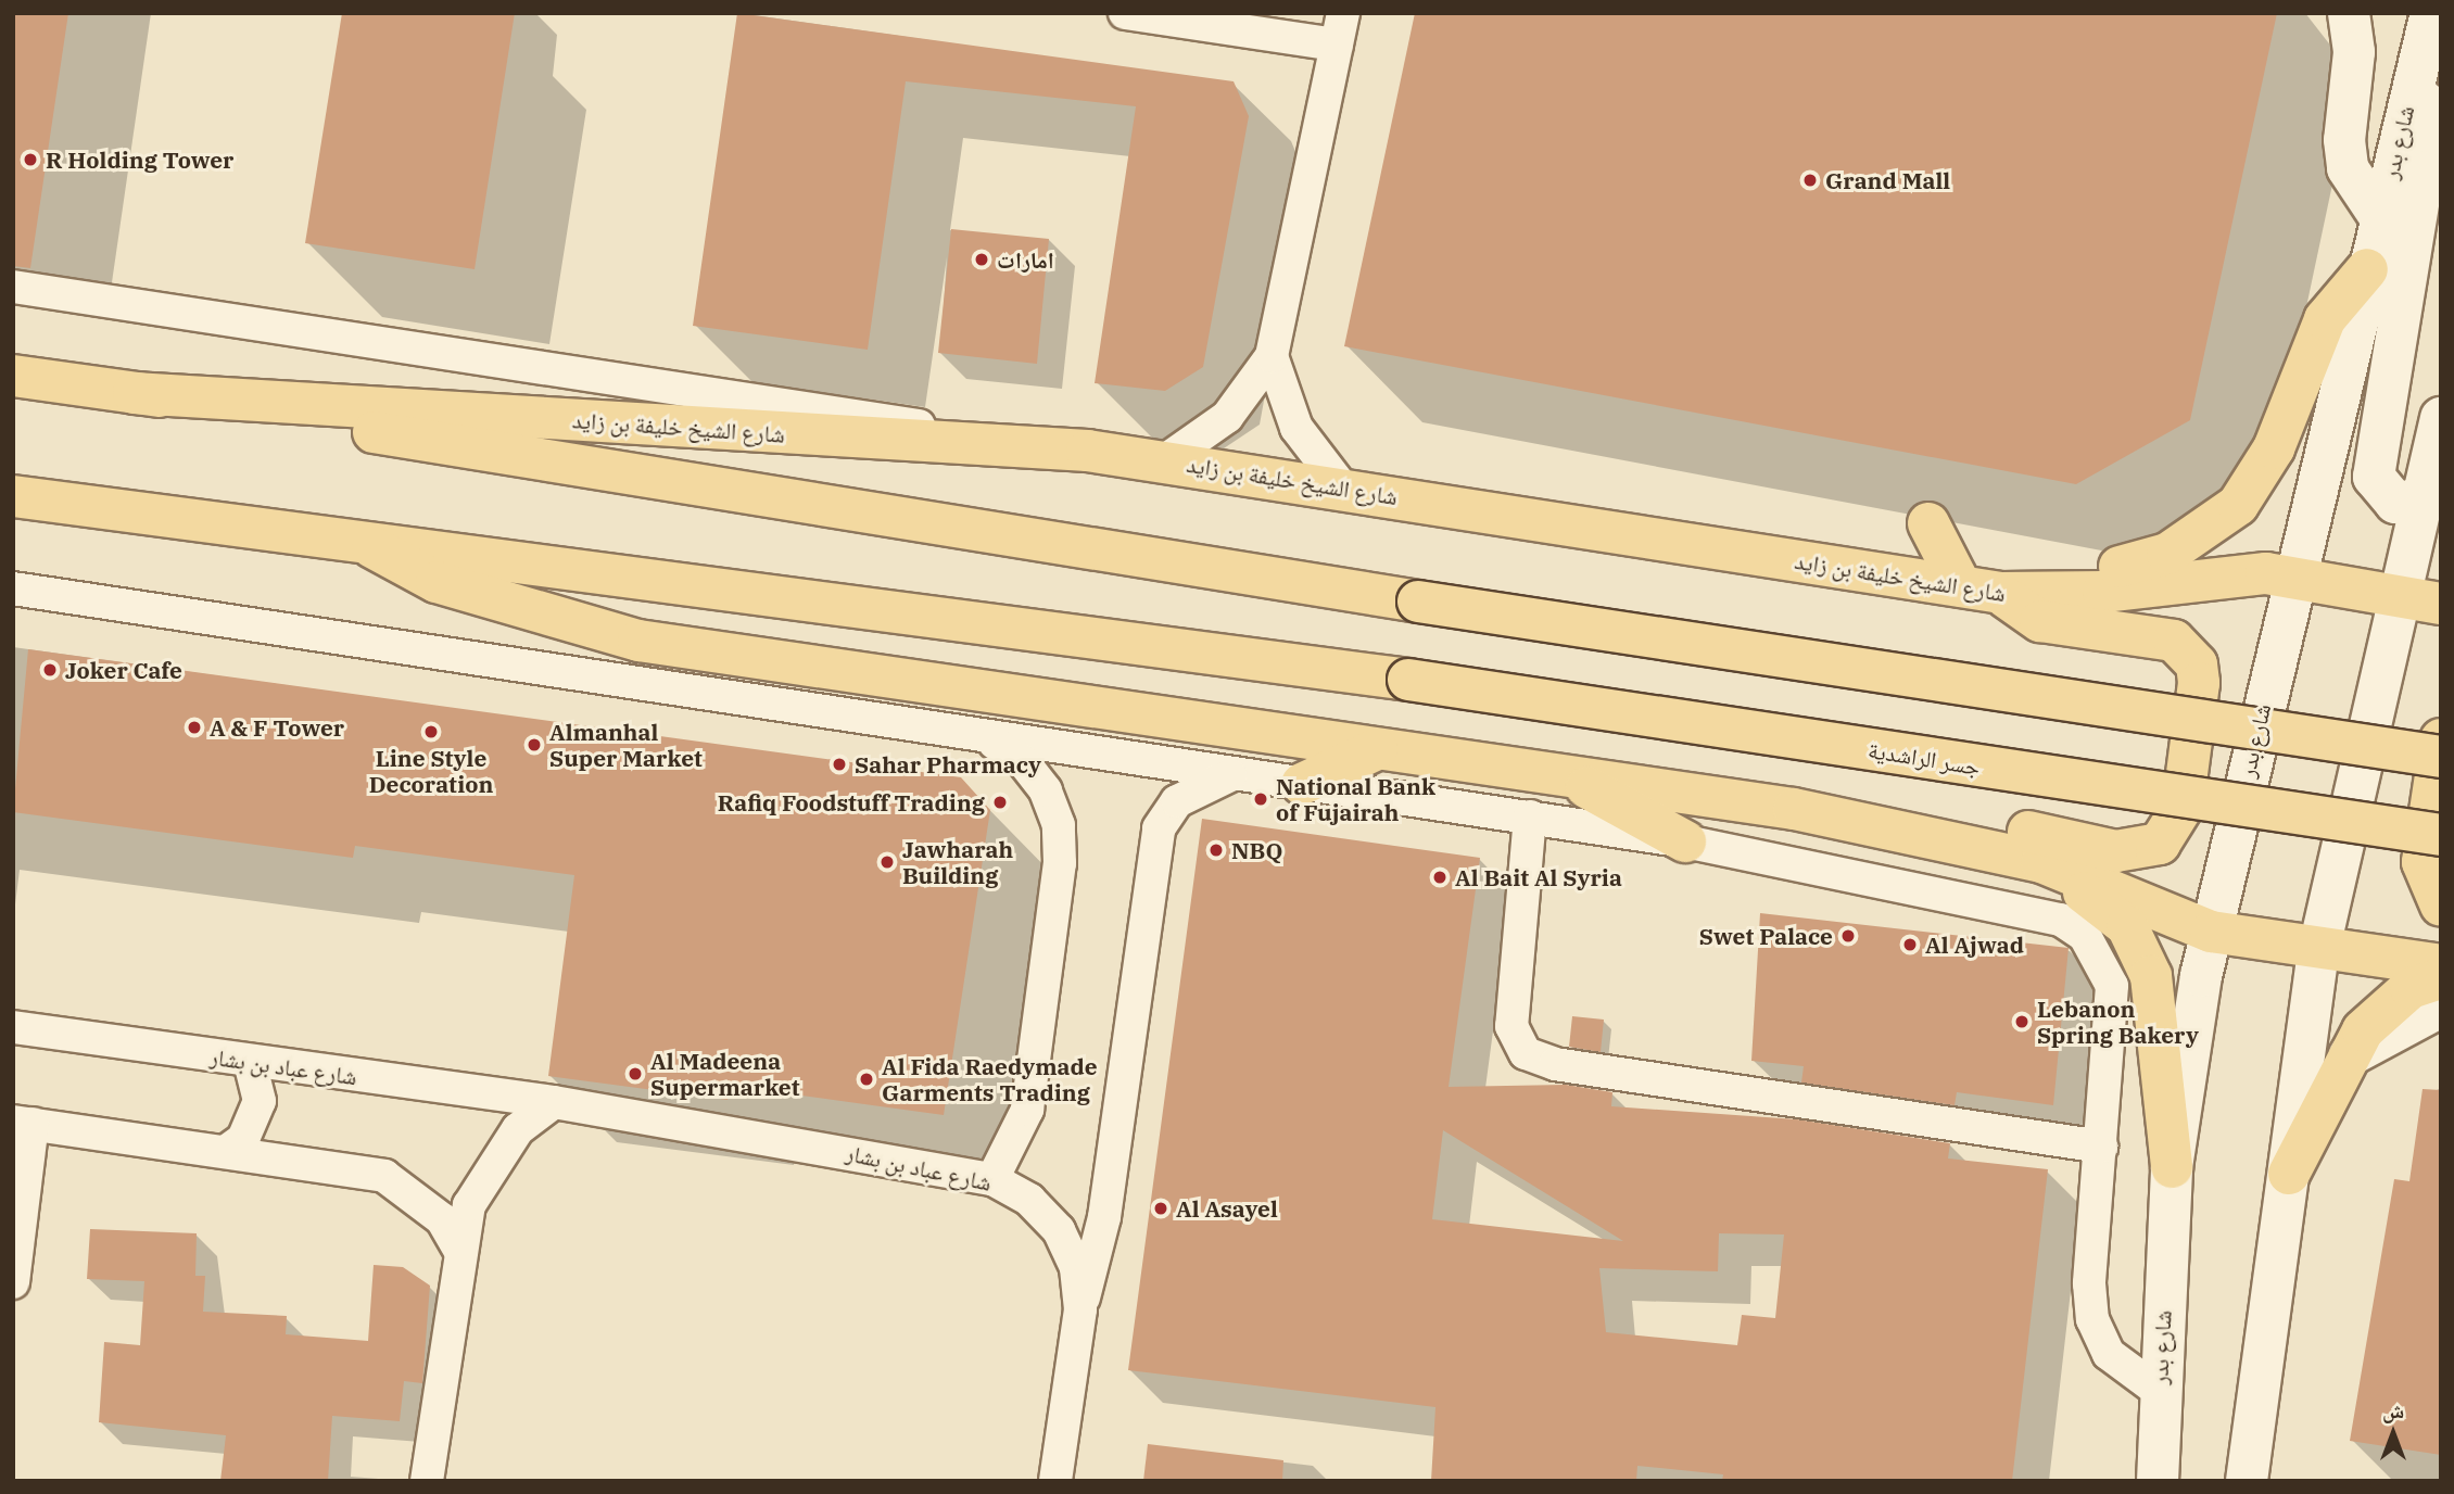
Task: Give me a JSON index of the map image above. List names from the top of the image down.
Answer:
{
  "streets": {
    "main road": ["شارع بدر", "شارع الشيخ خليفة بن زايد", "جسر الراشدية"],
    "street": ["شارع عباد بن بشار"]
  },
  "crossings": [
    ["شارع بدر", "شارع الشيخ خليفة بن زايد"]
  ],
  "places": [
    "R Holding Tower",
    "Grand Mall",
    "امارات",
    "Joker Cafe",
    "A & F Tower",
    "Line Style Decoration",
    "Almanhal Super Market",
    "Sahar Pharmacy",
    "National Bank of Fujairah",
    "Rafiq Foodstuff Trading",
    "NBQ",
    "Jawharah Building",
    "Al Bait Al Syria",
    "Swet Palace",
    "Al Ajwad",
    "Lebanon Spring Bakery",
    "Al Madeena Supermarket",
    "Al Fida Raedymade Garments Trading",
    "Al Asayel"
  ],
  "north": "top"
}
